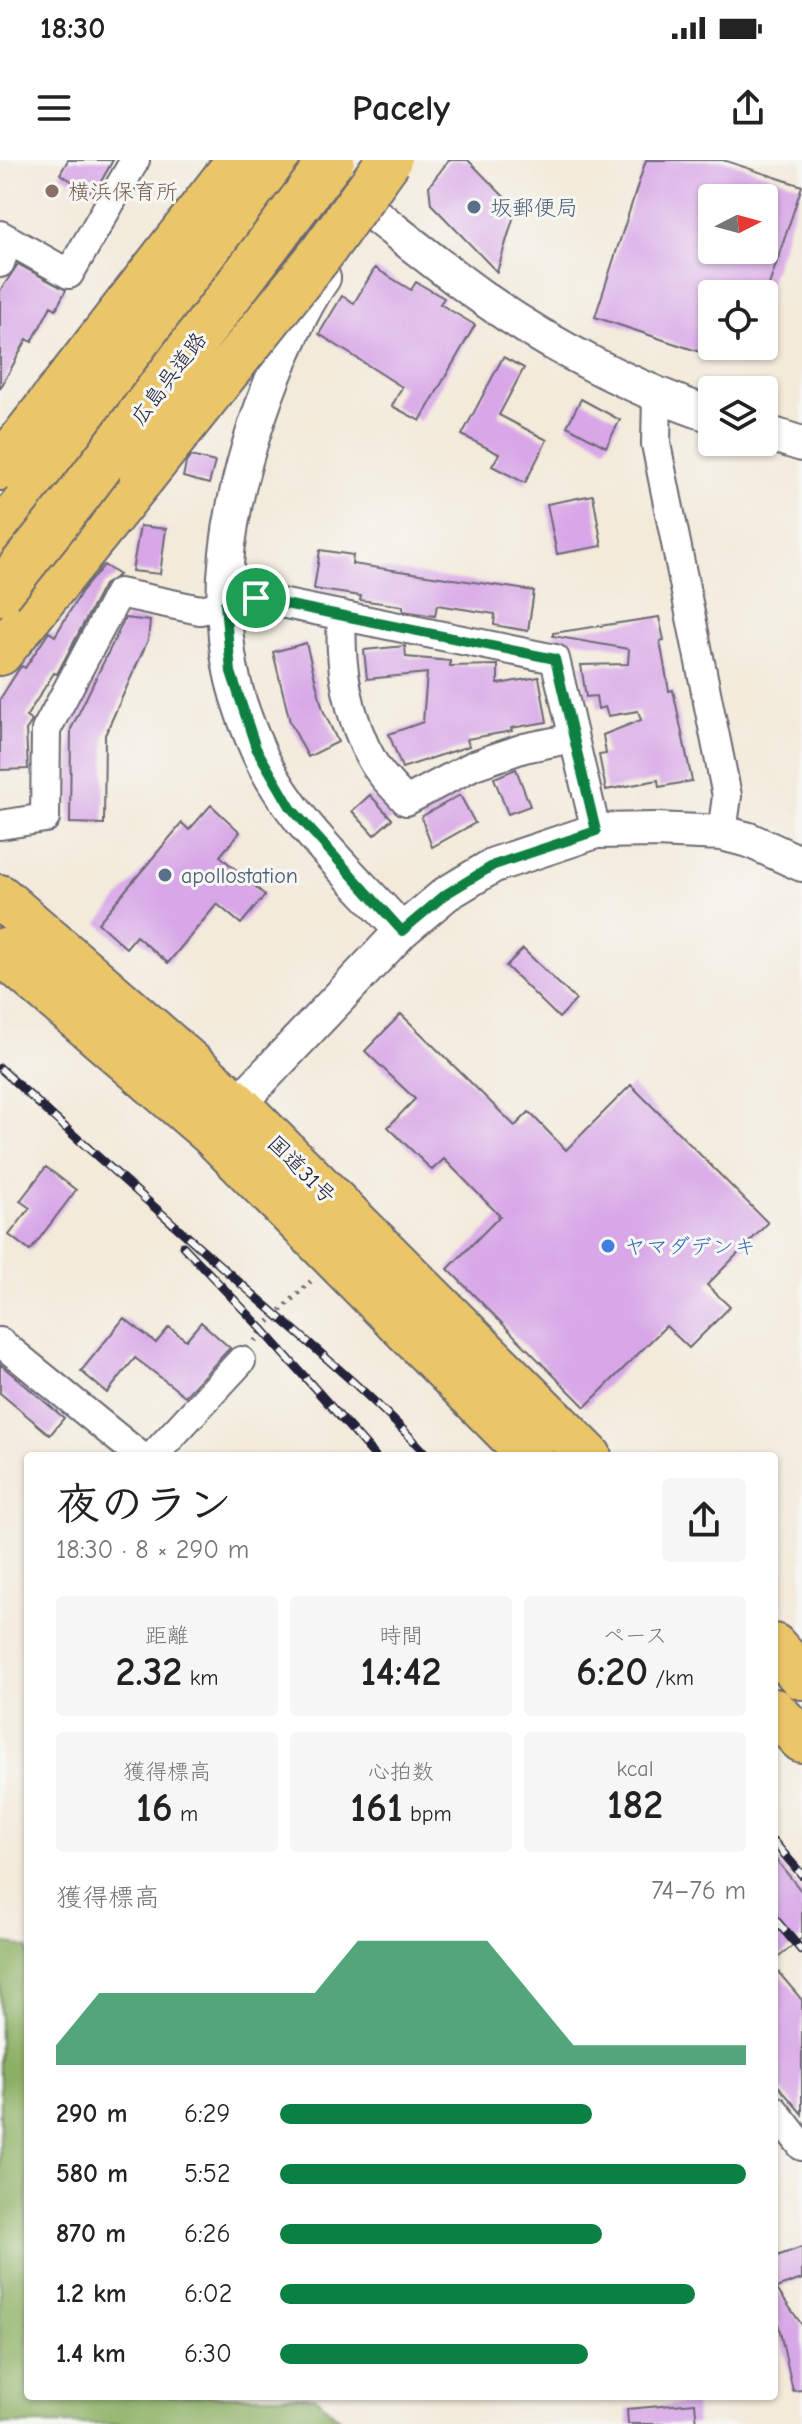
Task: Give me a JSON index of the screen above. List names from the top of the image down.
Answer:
{
  "streets": {
    "highway": ["広島呉道路", "国道31号"]
  },
  "places": [
    "横浜保育所",
    "坂郵便局",
    "apollostation",
    "ヤマダデンキ"
  ],
  "north": "right",
  "page": {
    "status": "18:30",
    "header": "Pacely",
    "heading": ["夜のラン", "18:30 · 8 × 290 m"],
    "stats": [
      ["距離", "2.32 km"],
      ["時間", "14:42"],
      ["ペース", "6:20 /km"],
      ["獲得標高", "16 m"],
      ["心拍数", "161 bpm"],
      ["kcal", "182"]
    ],
    "chart": ["獲得標高", "74–76 m"],
    "list": [
      {
        "name": "290 m",
        "note": "6:29"
      },
      {
        "name": "580 m",
        "note": "5:52"
      },
      {
        "name": "870 m",
        "note": "6:26"
      },
      {
        "name": "1.2 km",
        "note": "6:02"
      },
      {
        "name": "1.4 km",
        "note": "6:30"
      }
    ]
  }
}
